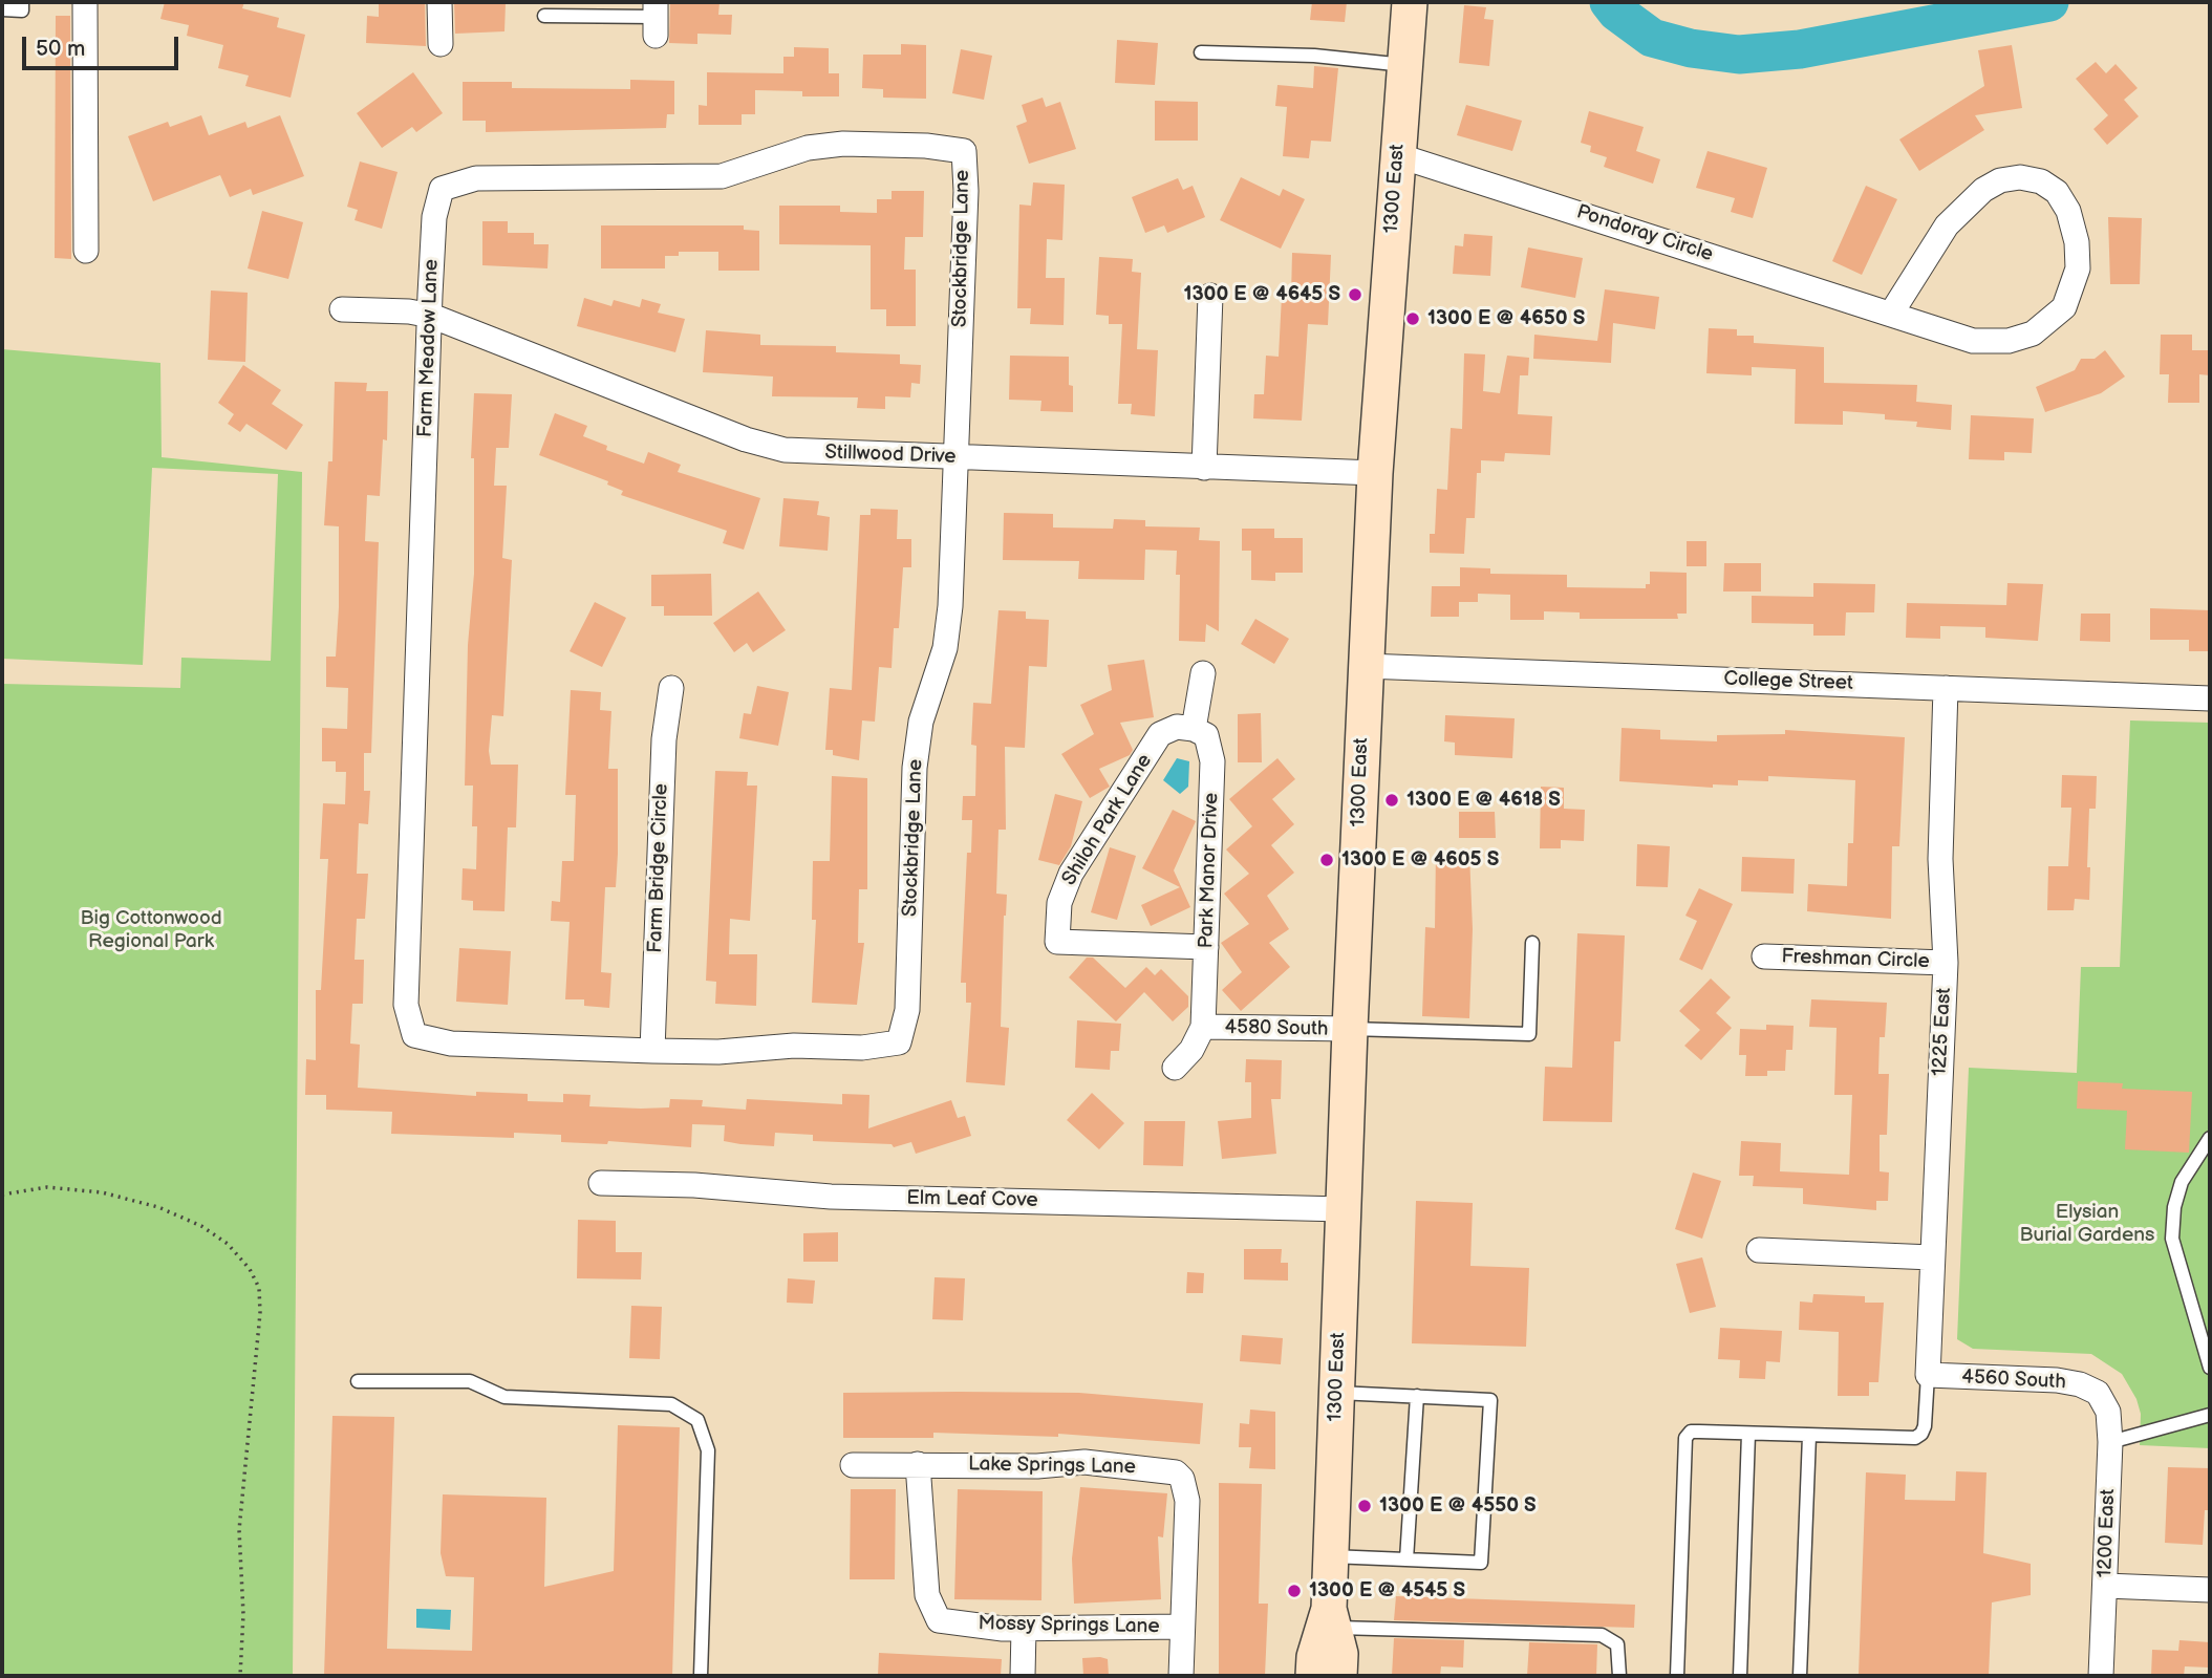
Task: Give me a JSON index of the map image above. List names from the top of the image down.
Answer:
{
  "streets": {
    "main road": ["1300 East"],
    "street": [
      "Pondoray Circle",
      "Stockbridge Lane",
      "Farm Meadow Lane",
      "Stillwood Drive",
      "College Street",
      "Shiloh Park Lane",
      "Farm Bridge Circle",
      "Park Manor Drive",
      "Freshman Circle",
      "4580 South",
      "1225 East",
      "Elm Leaf Cove",
      "4560 South",
      "Lake Springs Lane",
      "1200 East",
      "Mossy Springs Lane"
    ]
  },
  "crossings": [
    ["1300 East", "Pondoray Circle"],
    ["1300 East", "Stillwood Drive"],
    ["1300 East", "College Street"],
    ["1300 East", "4580 South"],
    ["1300 East", "Elm Leaf Cove"],
    ["Stockbridge Lane", "Farm Meadow Lane"],
    ["Stockbridge Lane", "Stillwood Drive"],
    ["Stockbridge Lane", "Farm Bridge Circle"],
    ["Farm Meadow Lane", "Stillwood Drive"],
    ["College Street", "1225 East"],
    ["Shiloh Park Lane", "Park Manor Drive"],
    ["Park Manor Drive", "4580 South"],
    ["Freshman Circle", "1225 East"],
    ["1225 East", "4560 South"],
    ["4560 South", "1200 East"],
    ["Lake Springs Lane", "Mossy Springs Lane"]
  ],
  "parks": ["Big Cottonwood Regional Park", "Elysian Burial Gardens"],
  "places": [
    "1300 E @ 4645 S",
    "1300 E @ 4650 S",
    "1300 E @ 4618 S",
    "1300 E @ 4605 S",
    "1300 E @ 4550 S",
    "1300 E @ 4545 S"
  ],
  "scale_bar": "50 m"
}
